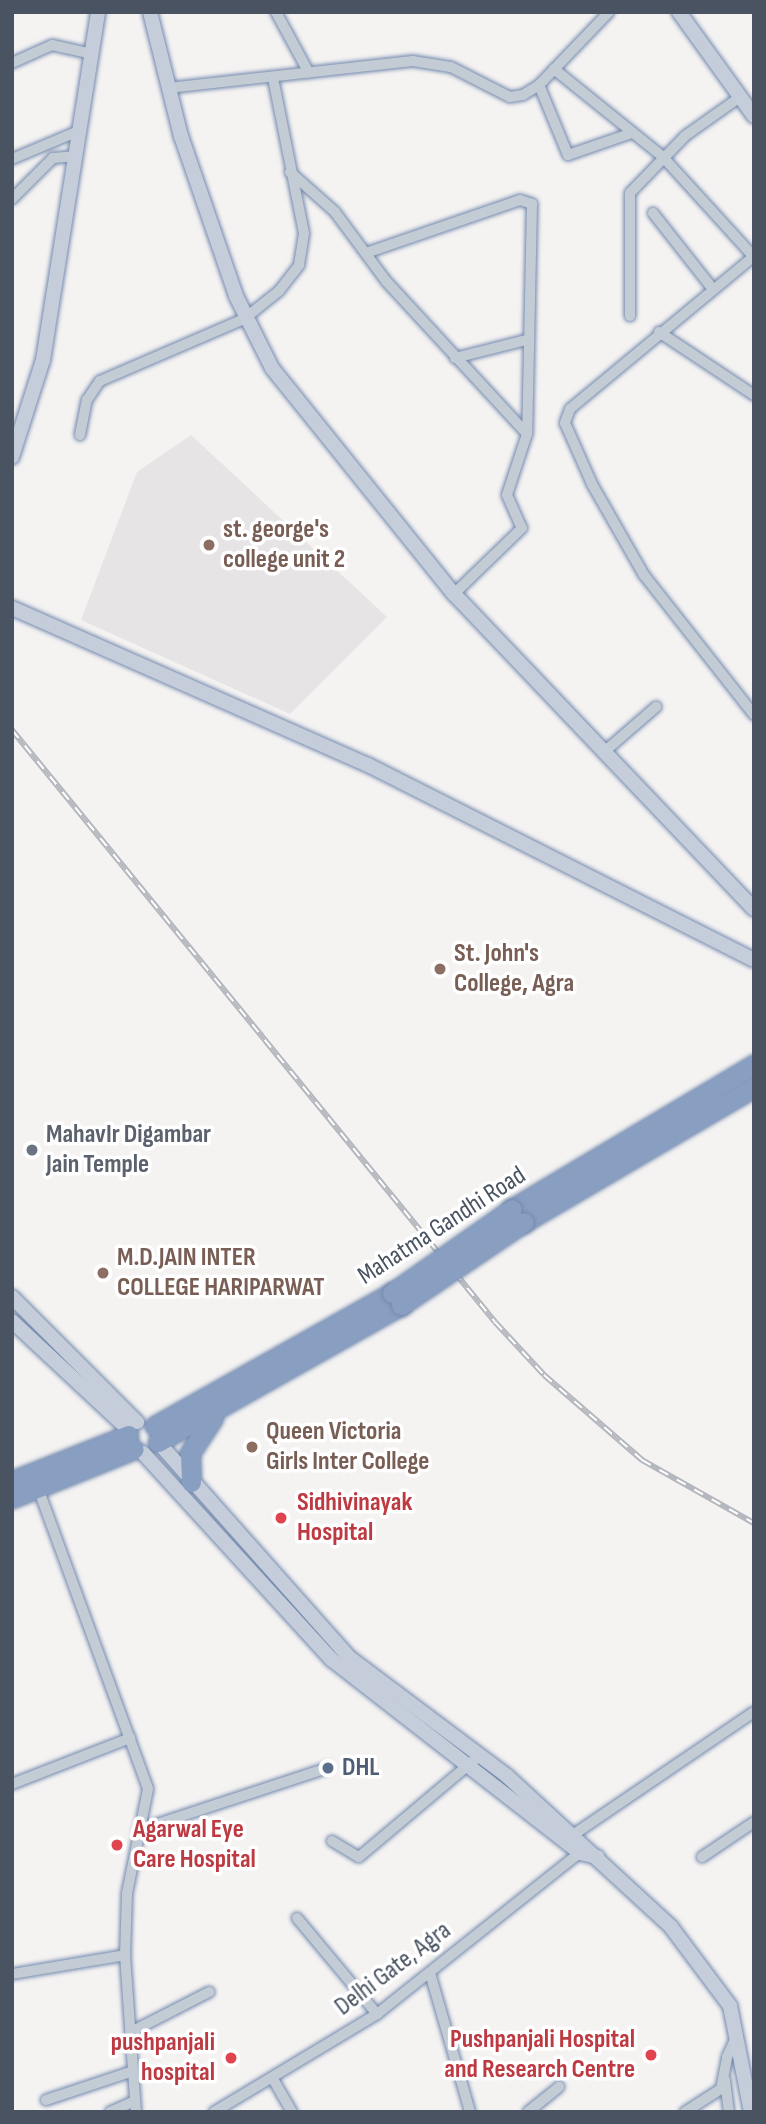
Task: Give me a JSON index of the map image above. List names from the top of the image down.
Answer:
{
  "streets": {
    "highway": ["Mahatma Gandhi Road"],
    "street": ["Delhi Gate, Agra"]
  },
  "places": [
    "st. george's college unit 2",
    "St. John's College, Agra",
    "MahavIr Digambar Jain Temple",
    "M.D.JAIN INTER COLLEGE HARIPARWAT",
    "Queen Victoria Girls Inter College",
    "Sidhivinayak Hospital",
    "DHL",
    "Agarwal Eye Care Hospital",
    "Pushpanjali Hospital and Research Centre",
    "pushpanjali hospital"
  ]
}
